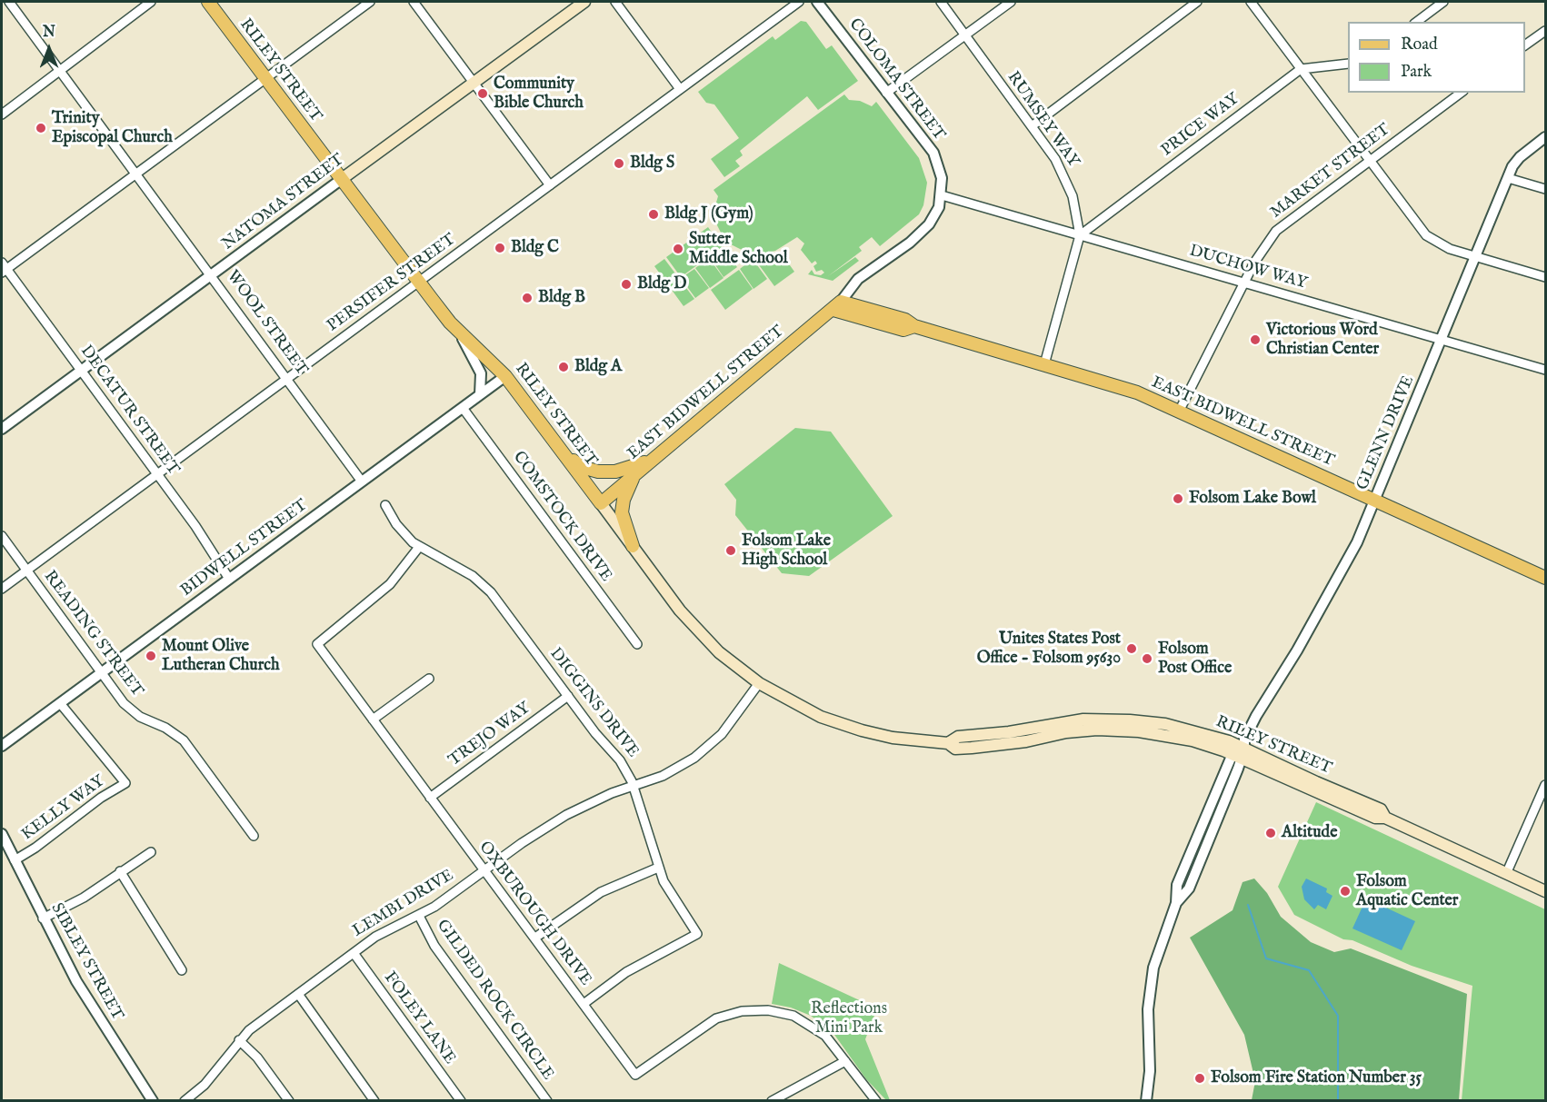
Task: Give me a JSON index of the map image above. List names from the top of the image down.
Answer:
{
  "streets": {
    "main road": ["RILEY STREET", "NATOMA STREET", "EAST BIDWELL STREET"],
    "street": [
      "COLOMA STREET",
      "RUMSEY WAY",
      "PRICE WAY",
      "MARKET STREET",
      "DUCHOW WAY",
      "PERSIFER STREET",
      "WOOL STREET",
      "DECATUR STREET",
      "GLENN DRIVE",
      "COMSTOCK DRIVE",
      "BIDWELL STREET",
      "READING STREET",
      "DIGGINS DRIVE",
      "TREJO WAY",
      "KELLY WAY",
      "LEMBI DRIVE",
      "OXBUROUGH DRIVE",
      "SIBLEY STREET",
      "GILDED ROCK CIRCLE",
      "FOLEY LANE"
    ]
  },
  "crossings": [
    ["RILEY STREET", "NATOMA STREET"],
    ["RILEY STREET", "PERSIFER STREET"],
    ["RILEY STREET", "EAST BIDWELL STREET"],
    ["RILEY STREET", "GLENN DRIVE"],
    ["RILEY STREET", "BIDWELL STREET"],
    ["RILEY STREET", "LEMBI DRIVE"],
    ["COLOMA STREET", "DUCHOW WAY"],
    ["RUMSEY WAY", "PRICE WAY"],
    ["RUMSEY WAY", "DUCHOW WAY"],
    ["RUMSEY WAY", "EAST BIDWELL STREET"],
    ["PRICE WAY", "DUCHOW WAY"],
    ["MARKET STREET", "DUCHOW WAY"],
    ["MARKET STREET", "EAST BIDWELL STREET"],
    ["NATOMA STREET", "WOOL STREET"],
    ["NATOMA STREET", "DECATUR STREET"],
    ["DUCHOW WAY", "GLENN DRIVE"],
    ["PERSIFER STREET", "WOOL STREET"],
    ["PERSIFER STREET", "DECATUR STREET"],
    ["PERSIFER STREET", "READING STREET"],
    ["WOOL STREET", "BIDWELL STREET"],
    ["EAST BIDWELL STREET", "GLENN DRIVE"],
    ["DECATUR STREET", "BIDWELL STREET"],
    ["COMSTOCK DRIVE", "BIDWELL STREET"],
    ["BIDWELL STREET", "READING STREET"],
    ["BIDWELL STREET", "KELLY WAY"],
    ["DIGGINS DRIVE", "TREJO WAY"],
    ["DIGGINS DRIVE", "LEMBI DRIVE"],
    ["DIGGINS DRIVE", "OXBUROUGH DRIVE"],
    ["TREJO WAY", "OXBUROUGH DRIVE"],
    ["KELLY WAY", "SIBLEY STREET"],
    ["LEMBI DRIVE", "OXBUROUGH DRIVE"],
    ["LEMBI DRIVE", "GILDED ROCK CIRCLE"],
    ["LEMBI DRIVE", "FOLEY LANE"]
  ],
  "parks": ["Reflections Mini Park"],
  "places": [
    "Community Bible Church",
    "Trinity Episcopal Church",
    "Bldg S",
    "Bldg J (Gym)",
    "Bldg C",
    "Sutter Middle School",
    "Bldg D",
    "Bldg B",
    "Victorious Word Christian Center",
    "Bldg A",
    "Folsom Lake Bowl",
    "Folsom Lake High School",
    "Unites States Post Office - Folsom 95630",
    "Mount Olive Lutheran Church",
    "Folsom Post Office",
    "Altitude",
    "Folsom Aquatic Center",
    "Folsom Fire Station Number 35"
  ],
  "legend": ["Road", "Park"],
  "north": "top"
}
